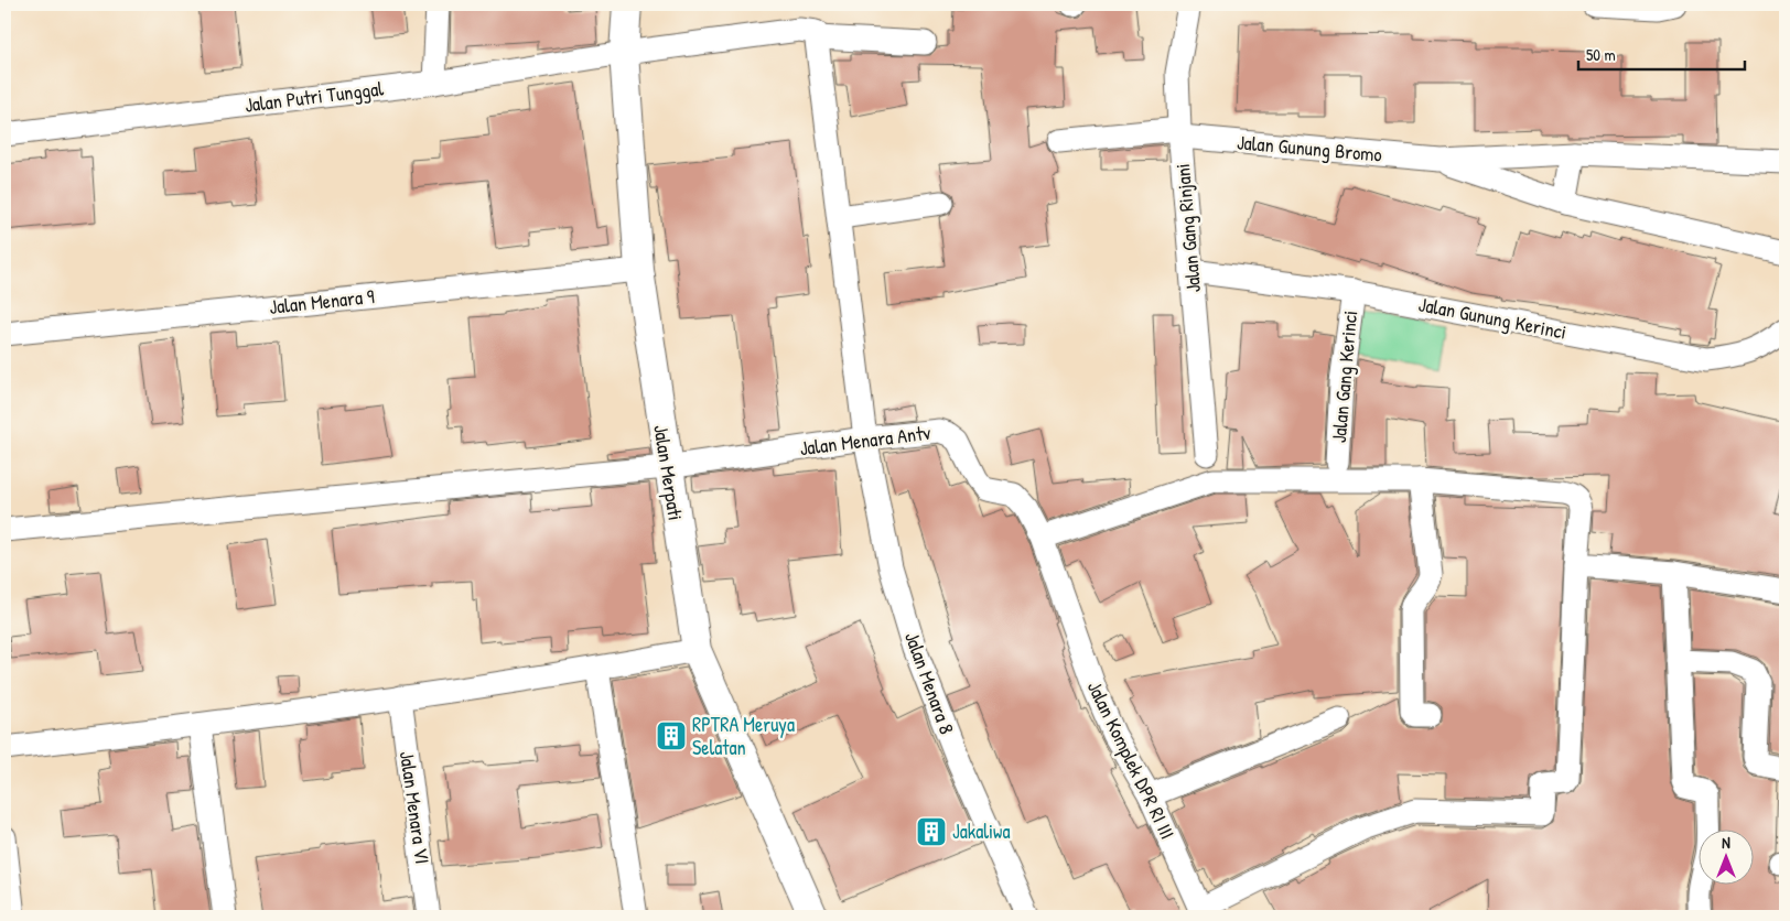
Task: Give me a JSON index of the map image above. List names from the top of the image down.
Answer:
{
  "streets": {
    "street": [
      "Jalan Putri Tunggal",
      "Jalan Gunung Bromo",
      "Jalan Gang Rinjani",
      "Jalan Menara 9",
      "Jalan Gunung Kerinci",
      "Jalan Gang Kerinci",
      "Jalan Menara Antv",
      "Jalan Merpati",
      "Jalan Menara 8",
      "Jalan Komplek DPR RI III",
      "Jalan Menara VI"
    ]
  },
  "crossings": [
    ["Jalan Putri Tunggal", "Jalan Merpati"],
    ["Jalan Putri Tunggal", "Jalan Menara 8"],
    ["Jalan Gunung Bromo", "Jalan Gang Rinjani"],
    ["Jalan Gang Rinjani", "Jalan Gunung Kerinci"],
    ["Jalan Menara 9", "Jalan Merpati"],
    ["Jalan Gunung Kerinci", "Jalan Gang Kerinci"],
    ["Jalan Menara Antv", "Jalan Merpati"],
    ["Jalan Menara Antv", "Jalan Menara 8"],
    ["Jalan Menara Antv", "Jalan Komplek DPR RI III"]
  ],
  "places": {
    "building": ["RPTRA Meruya Selatan", "Jakaliwa"]
  },
  "scale_bar": "50 m",
  "north": "top"
}
